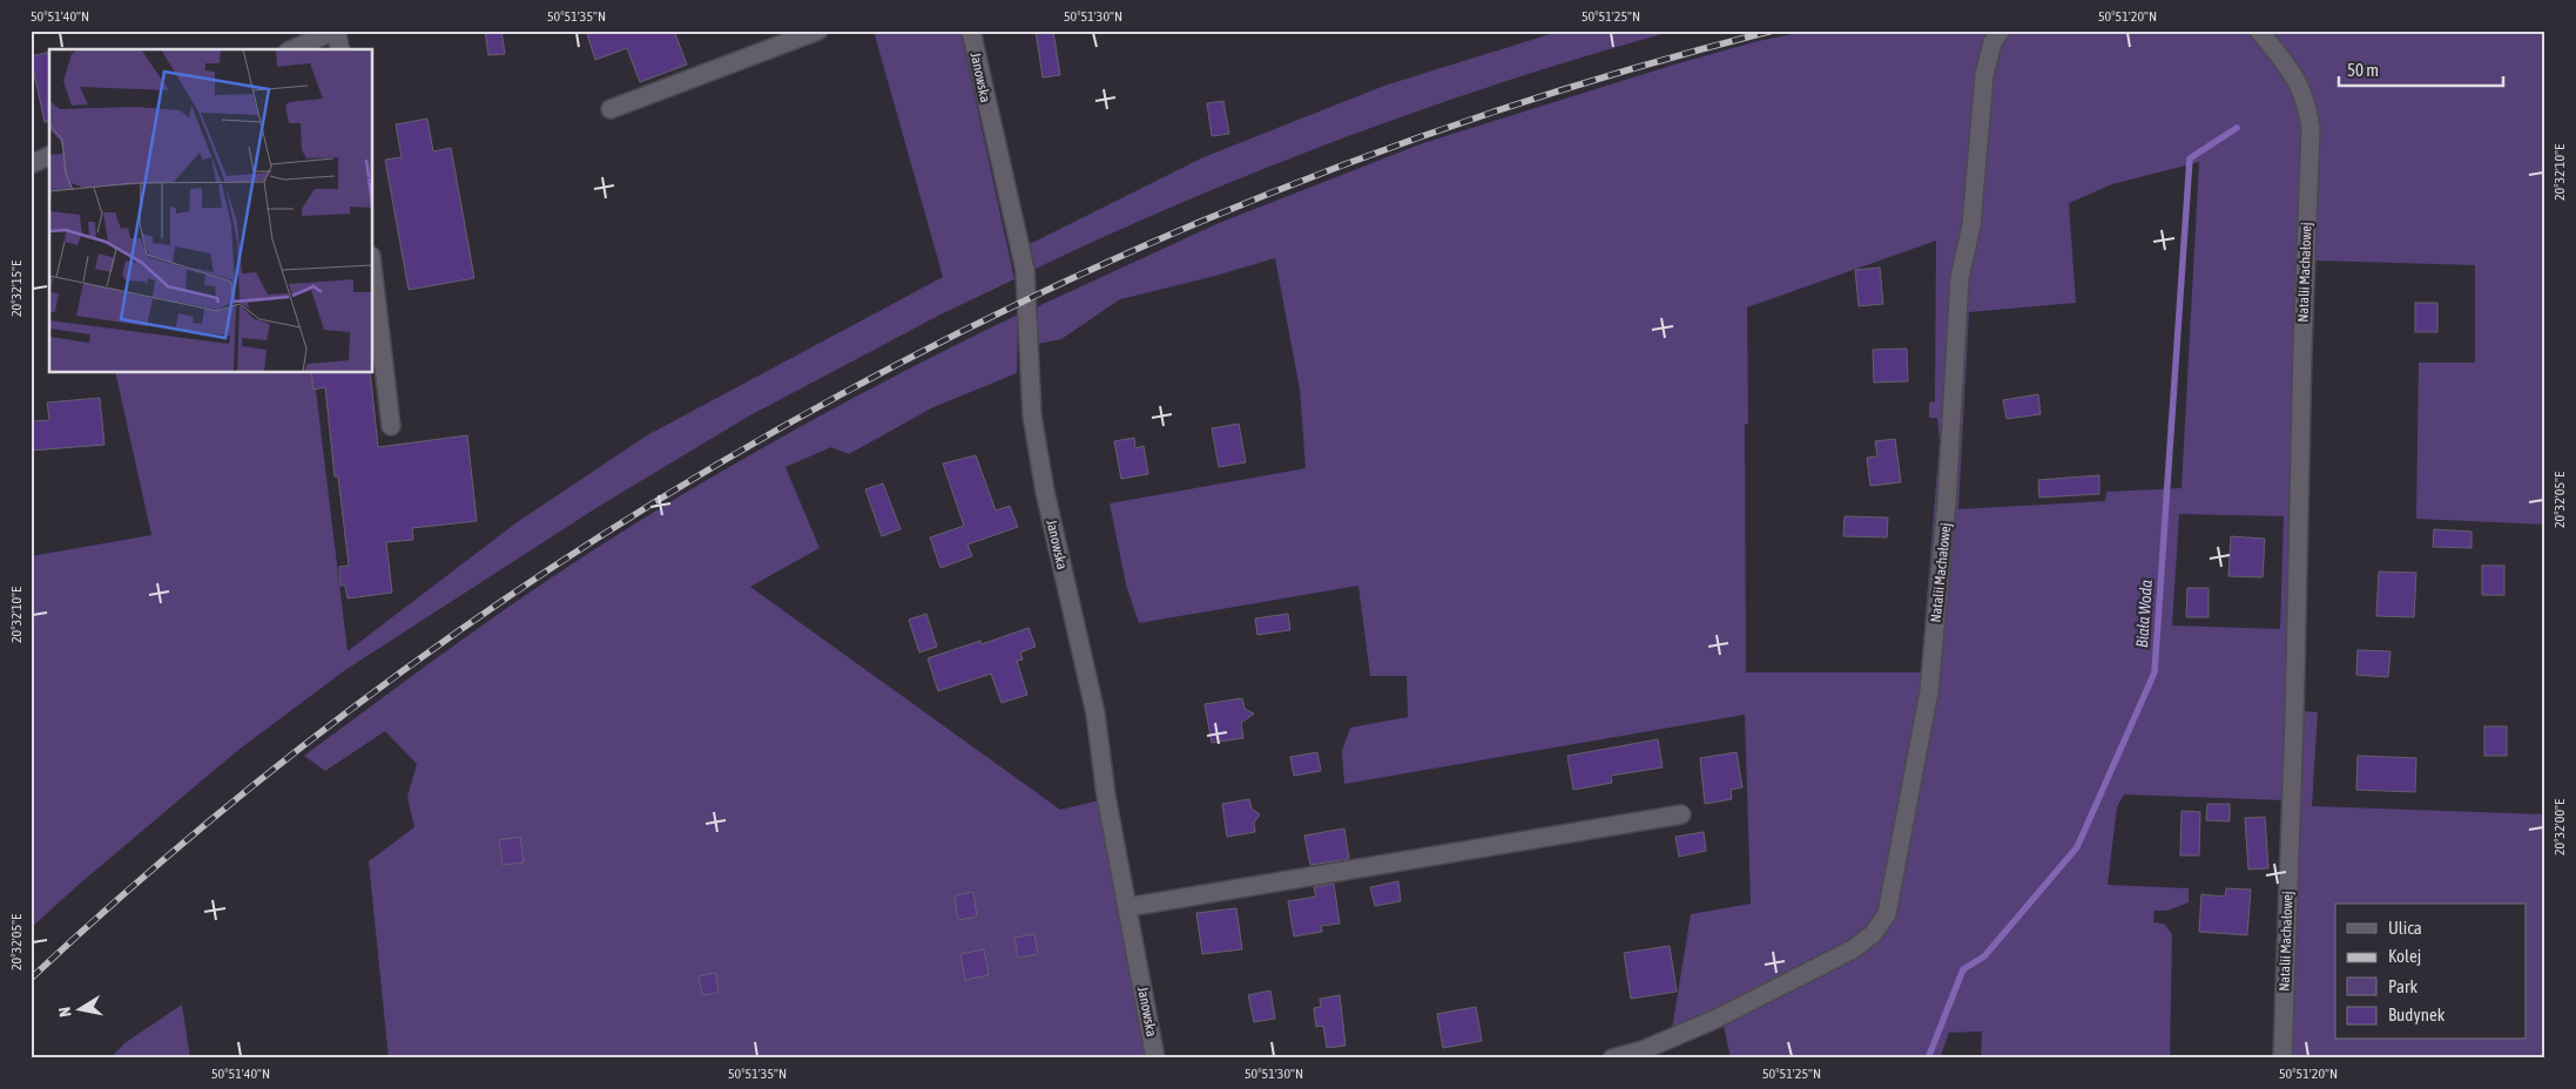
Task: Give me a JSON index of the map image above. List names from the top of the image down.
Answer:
{
  "streets": {
    "street": ["Janowska", "Natalii Machałowej"]
  },
  "water": ["Biała Woda"],
  "legend": [
    "Ulica",
    "Kolej",
    "Park",
    "Budynek"
  ],
  "scale_bar": "50 m",
  "north": "left",
  "coordinates": [
    "50°51'40\"N",
    "50°51'35\"N",
    "50°51'30\"N",
    "50°51'25\"N",
    "50°51'20\"N",
    "20°32'10\"E",
    "20°32'15\"E",
    "20°32'05\"E",
    "20°32'00\"E"
  ]
}
